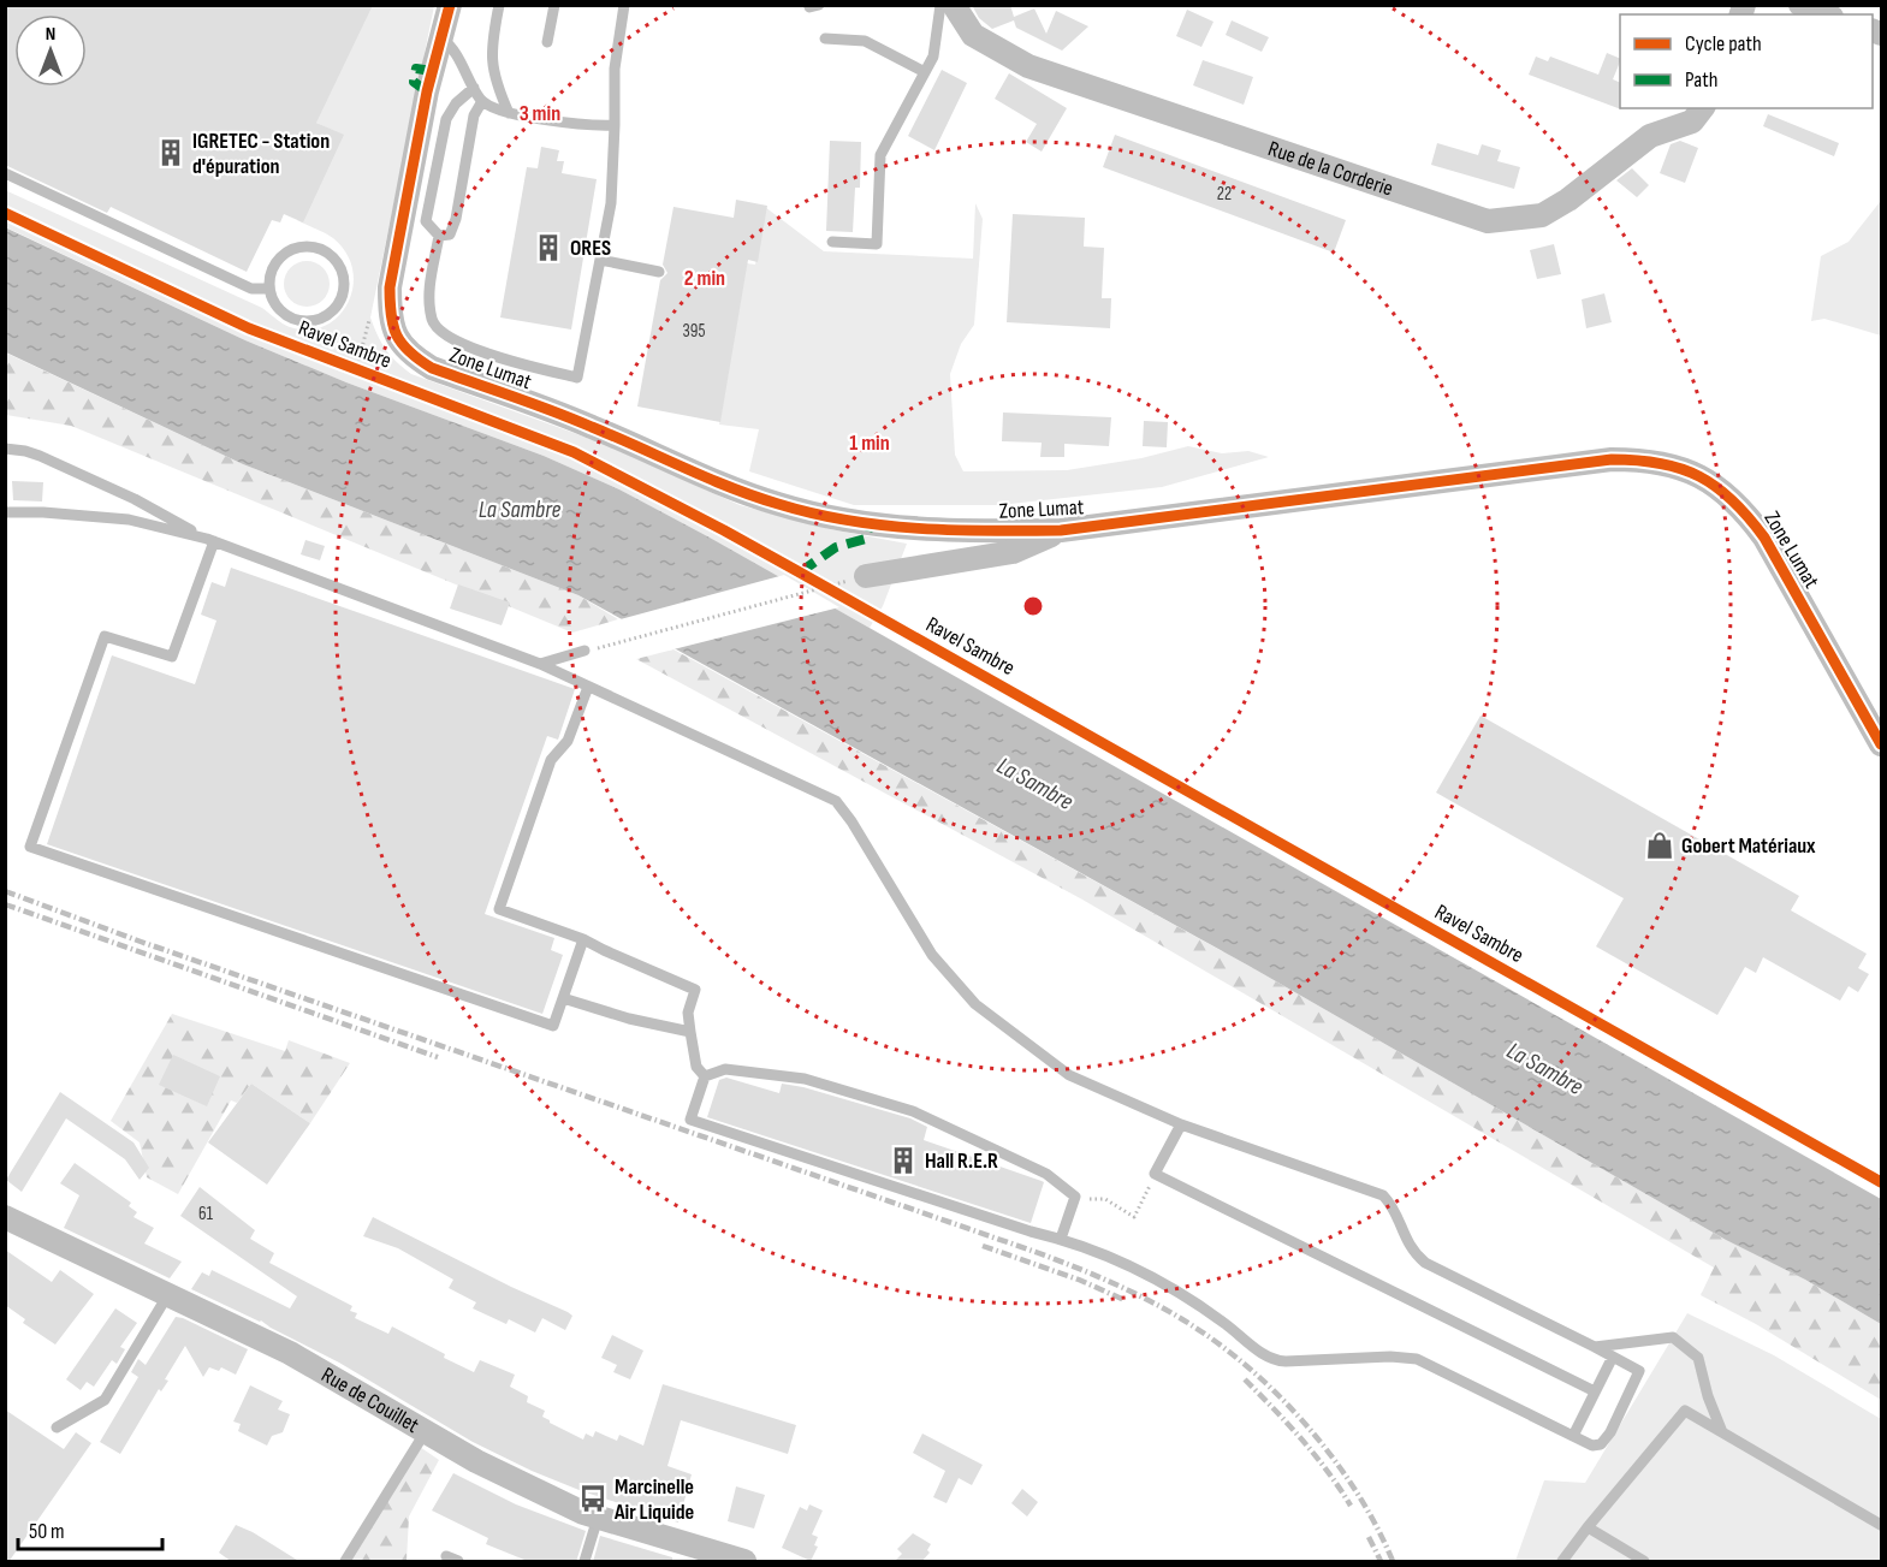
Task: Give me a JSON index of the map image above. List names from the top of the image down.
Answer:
{
  "streets": {
    "street": ["Rue de la Corderie", "Zone Lumat", "Rue de Couillet"],
    "cycle path": ["Ravel Sambre"]
  },
  "water": ["La Sambre"],
  "places": {
    "building": ["IGRETEC - Station d'épuration", "ORES", "Hall R.E.R"],
    "shop": ["Gobert Matériaux"],
    "bus stop": ["Marcinelle Air Liquide"]
  },
  "house_numbers": ["22", "395", "61"],
  "legend": ["Cycle path", "Path"],
  "scale_bar": "50 m",
  "north": "top",
  "rings": ["3 min", "2 min", "1 min"]
}
